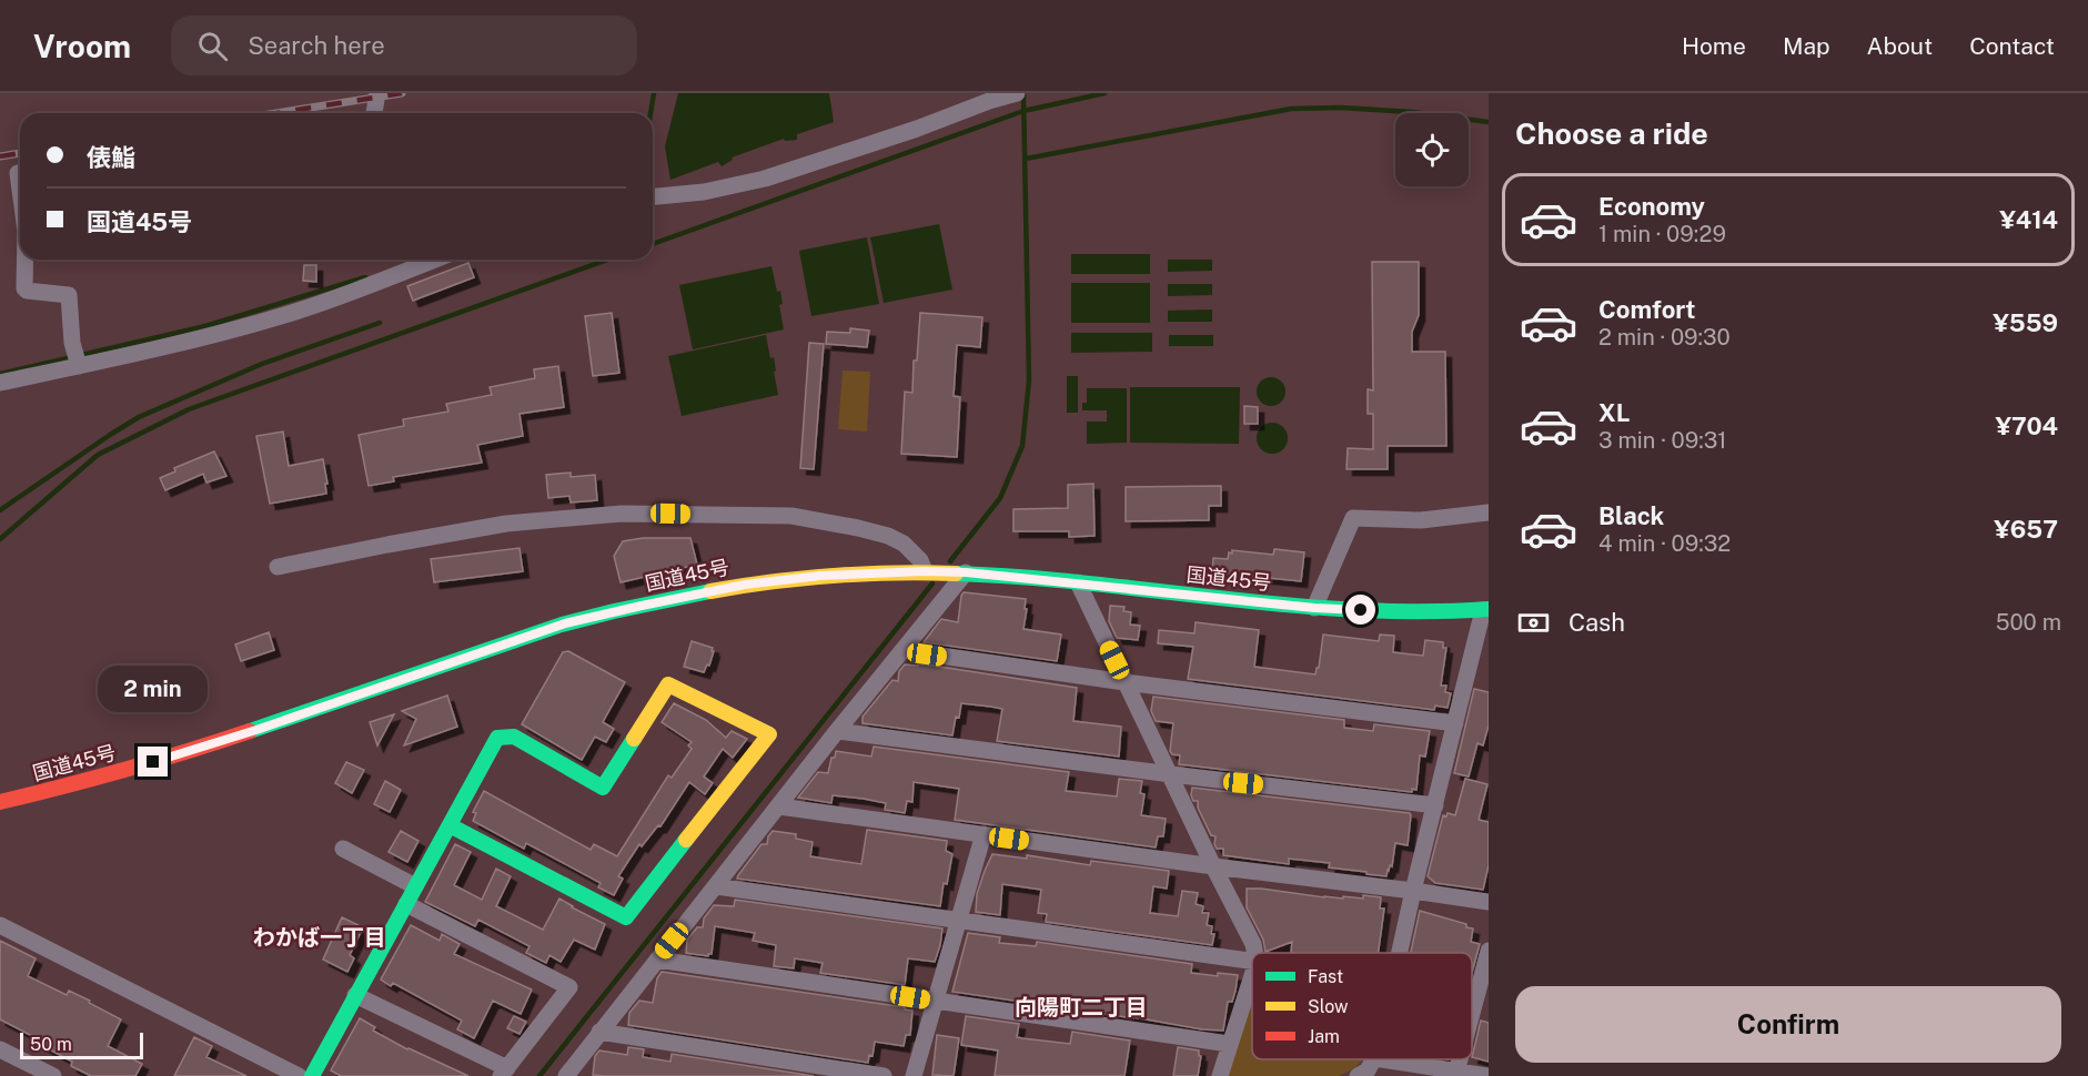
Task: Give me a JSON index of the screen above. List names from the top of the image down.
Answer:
{
  "streets": {
    "main road": ["国道45号"]
  },
  "districts": ["わかば一丁目", "向陽町二丁目"],
  "legend": ["Fast", "Slow", "Jam"],
  "scale_bar": "50 m",
  "page": {
    "header": "Vroom",
    "search": "Search here",
    "nav": [
      "Home",
      "Map",
      "About",
      "Contact"
    ],
    "heading": "Choose a ride",
    "banner": ["俵鮨", "国道45号"],
    "list": [
      {
        "name": "Economy",
        "note": "1 min · 09:29",
        "value": "¥414"
      },
      {
        "name": "Comfort",
        "note": "2 min · 09:30",
        "value": "¥559"
      },
      {
        "name": "XL",
        "note": "3 min · 09:31",
        "value": "¥704"
      },
      {
        "name": "Black",
        "note": "4 min · 09:32",
        "value": "¥657"
      }
    ],
    "pay": ["Cash", "500 m"],
    "bubble": "2 min",
    "buttons": "Confirm",
    "scale": "50 m"
  }
}
